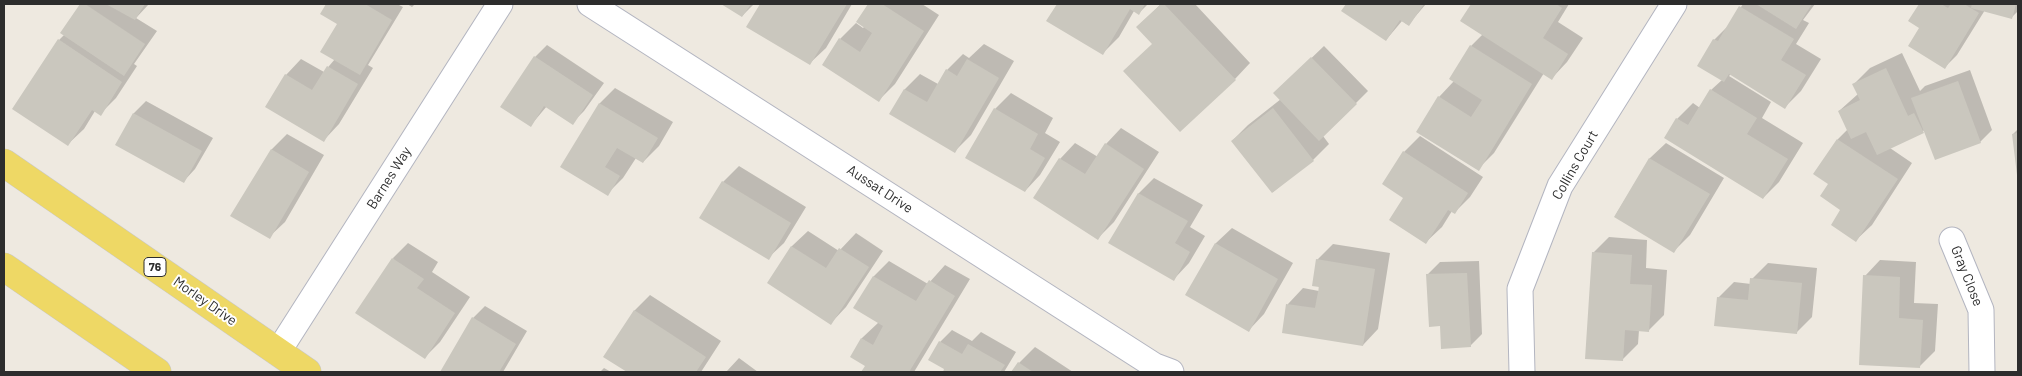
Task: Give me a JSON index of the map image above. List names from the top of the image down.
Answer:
{
  "streets": {
    "main road": ["76", "Morley Drive"],
    "street": [
      "Collins Court",
      "Barnes Way",
      "Aussat Drive",
      "Gray Close"
    ]
  },
  "crossings": [
    ["Barnes Way", "Morley Drive"]
  ]
}
